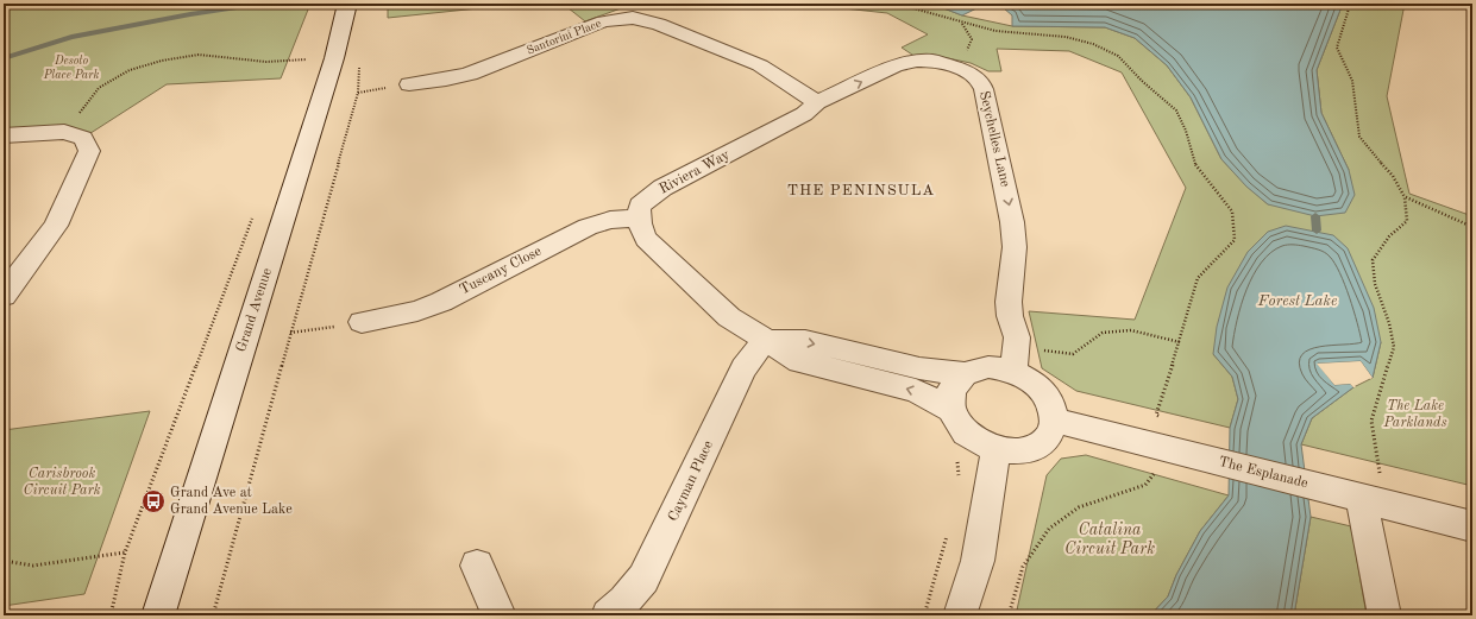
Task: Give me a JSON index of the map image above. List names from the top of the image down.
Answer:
{
  "streets": {
    "street": [
      "Santorini Place",
      "Seychelles Lane",
      "Riviera Way",
      "Tuscany Close",
      "Grand Avenue",
      "The Esplanade",
      "Cayman Place"
    ]
  },
  "crossings": [
    ["Santorini Place", "Seychelles Lane"],
    ["Santorini Place", "Riviera Way"],
    ["Seychelles Lane", "Riviera Way"],
    ["Seychelles Lane", "The Esplanade"],
    ["Riviera Way", "Tuscany Close"]
  ],
  "districts": ["THE PENINSULA"],
  "water": ["Forest Lake"],
  "parks": [
    "Desoto Place Park",
    "The Lake Parklands",
    "Carisbrook Circuit Park",
    "Catalina Circuit Park"
  ],
  "places": {
    "bus stop": ["Grand Ave at Grand Avenue Lake"]
  }
}
